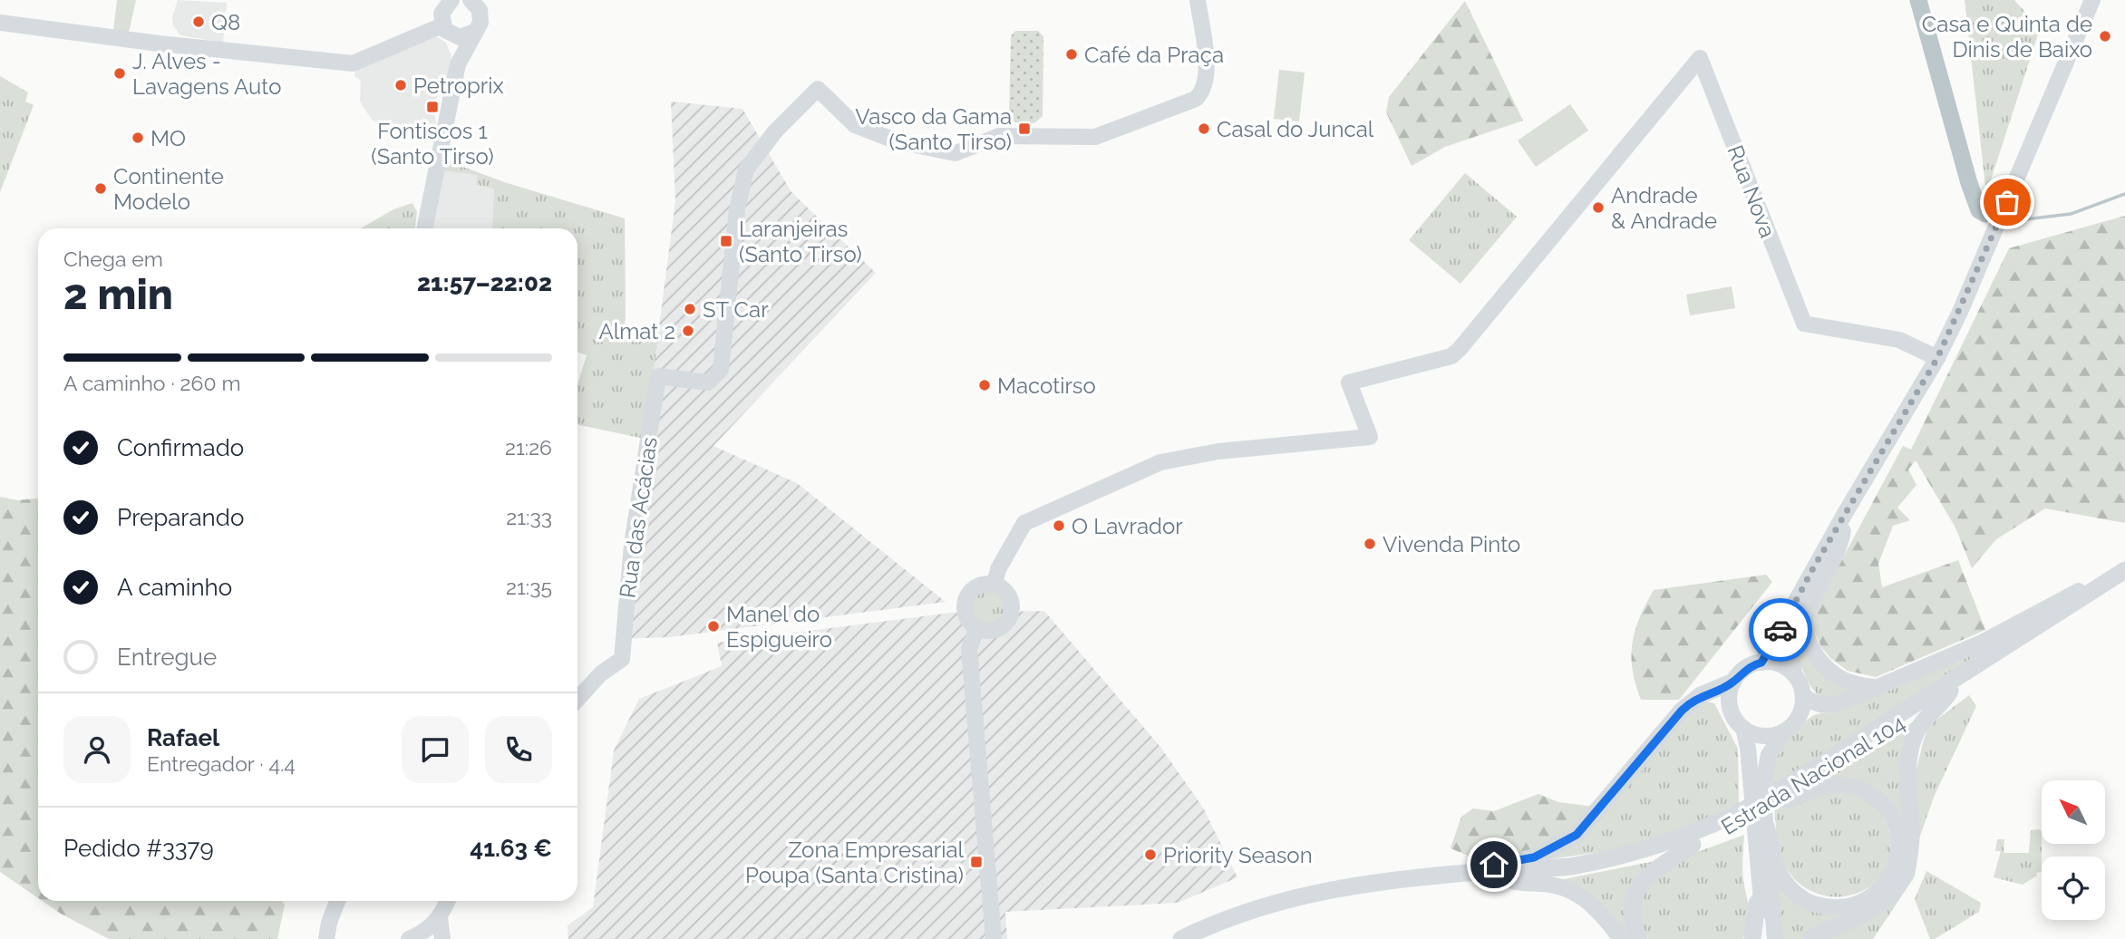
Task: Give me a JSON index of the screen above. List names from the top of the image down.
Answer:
{
  "streets": {
    "main road": ["Estrada Nacional 104"],
    "street": ["Rua Nova", "Rua das Acácias"]
  },
  "places": {
    "other": [
      "Q8",
      "Casa e Quinta de Dinis de Baixo",
      "Café da Praça",
      "J. Alves - Lavagens Auto",
      "Petroprix",
      "Casal do Juncal",
      "MO",
      "Continente Modelo",
      "Andrade & Andrade",
      "ST Car",
      "Almat 2",
      "Macotirso",
      "O Lavrador",
      "Vivenda Pinto",
      "Manel do Espigueiro",
      "Priority Season"
    ],
    "transit": [
      "Fontiscos 1 (Santo Tirso)",
      "Vasco da Gama (Santo Tirso)",
      "Laranjeiras (Santo Tirso)",
      "Zona Empresarial Poupa (Santa Cristina)"
    ]
  },
  "north": "top left",
  "page": {
    "heading": ["2 min", "Chega em", "21:57–22:02"],
    "panel": [
      "Rafael",
      "Entregador · 4.4",
      "Pedido #3379",
      "41.63 €"
    ],
    "bar": "A caminho · 260 m",
    "list": [
      ["Confirmado", "21:26"],
      ["Preparando", "21:33"],
      ["A caminho", "21:35"],
      "Entregue"
    ]
  }
}
